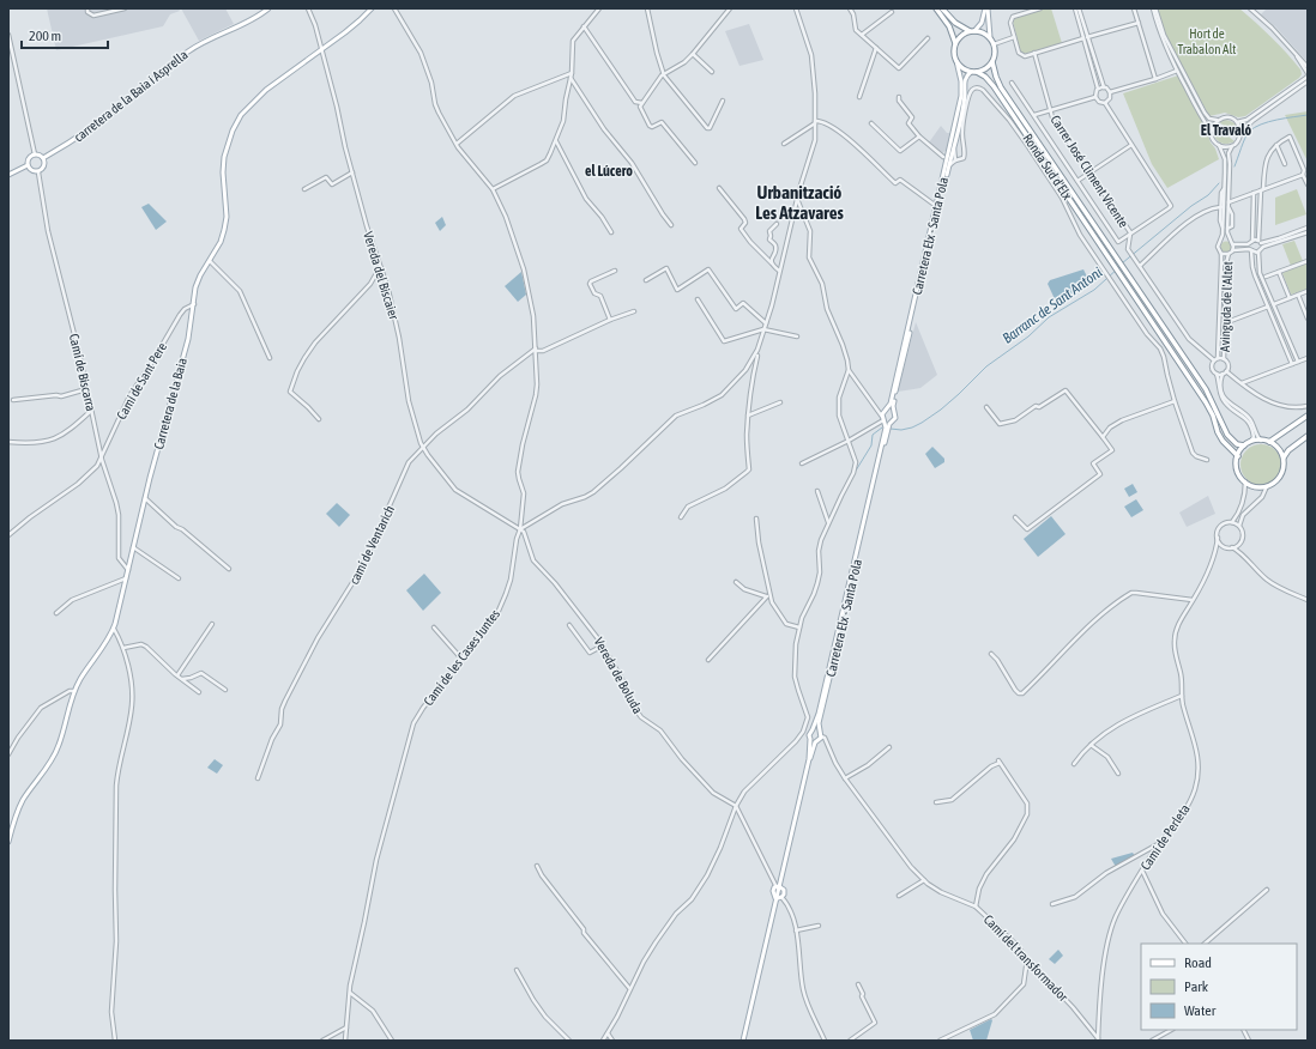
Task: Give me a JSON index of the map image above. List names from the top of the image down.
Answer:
{
  "streets": {
    "highway": ["Ronda Sud d'Elx"],
    "main road": ["carretera de la Baia i Asprella", "Carretera Elx - Santa Pola", "Carretera de la Baia"],
    "street": [
      "Carrer José Climent Vicente",
      "Vereda del Biscaier",
      "Avinguda de l'Altet",
      "Camí de Biscarra",
      "Camí de Sant Pere",
      "camí de Ventarich",
      "Camí de les Cases Juntes",
      "Vereda de Boluda",
      "Camí de Perleta",
      "Camí del transformador"
    ]
  },
  "crossings": [
    ["carretera de la Baia i Asprella", "Camí de Biscarra"],
    ["Ronda Sud d'Elx", "Carretera Elx - Santa Pola"],
    ["Carretera Elx - Santa Pola", "Camí del transformador"],
    ["Vereda del Biscaier", "Carretera de la Baia"],
    ["Vereda del Biscaier", "camí de Ventarich"],
    ["Vereda del Biscaier", "Camí de les Cases Juntes"],
    ["Vereda del Biscaier", "Vereda de Boluda"],
    ["Camí de Biscarra", "Camí de Sant Pere"],
    ["Camí de Biscarra", "Carretera de la Baia"],
    ["Camí de Sant Pere", "Carretera de la Baia"],
    ["camí de Ventarich", "Camí de les Cases Juntes"],
    ["Camí de les Cases Juntes", "Vereda de Boluda"],
    ["Camí de Perleta", "Camí del transformador"]
  ],
  "districts": ["El Travaló", "el Lúcero", "Urbanització Les Atzavares"],
  "water": ["Barranc de Sant Antoni"],
  "parks": ["Hort de Trabalon Alt"],
  "legend": ["Road", "Park", "Water"],
  "scale_bar": "200 m"
}
